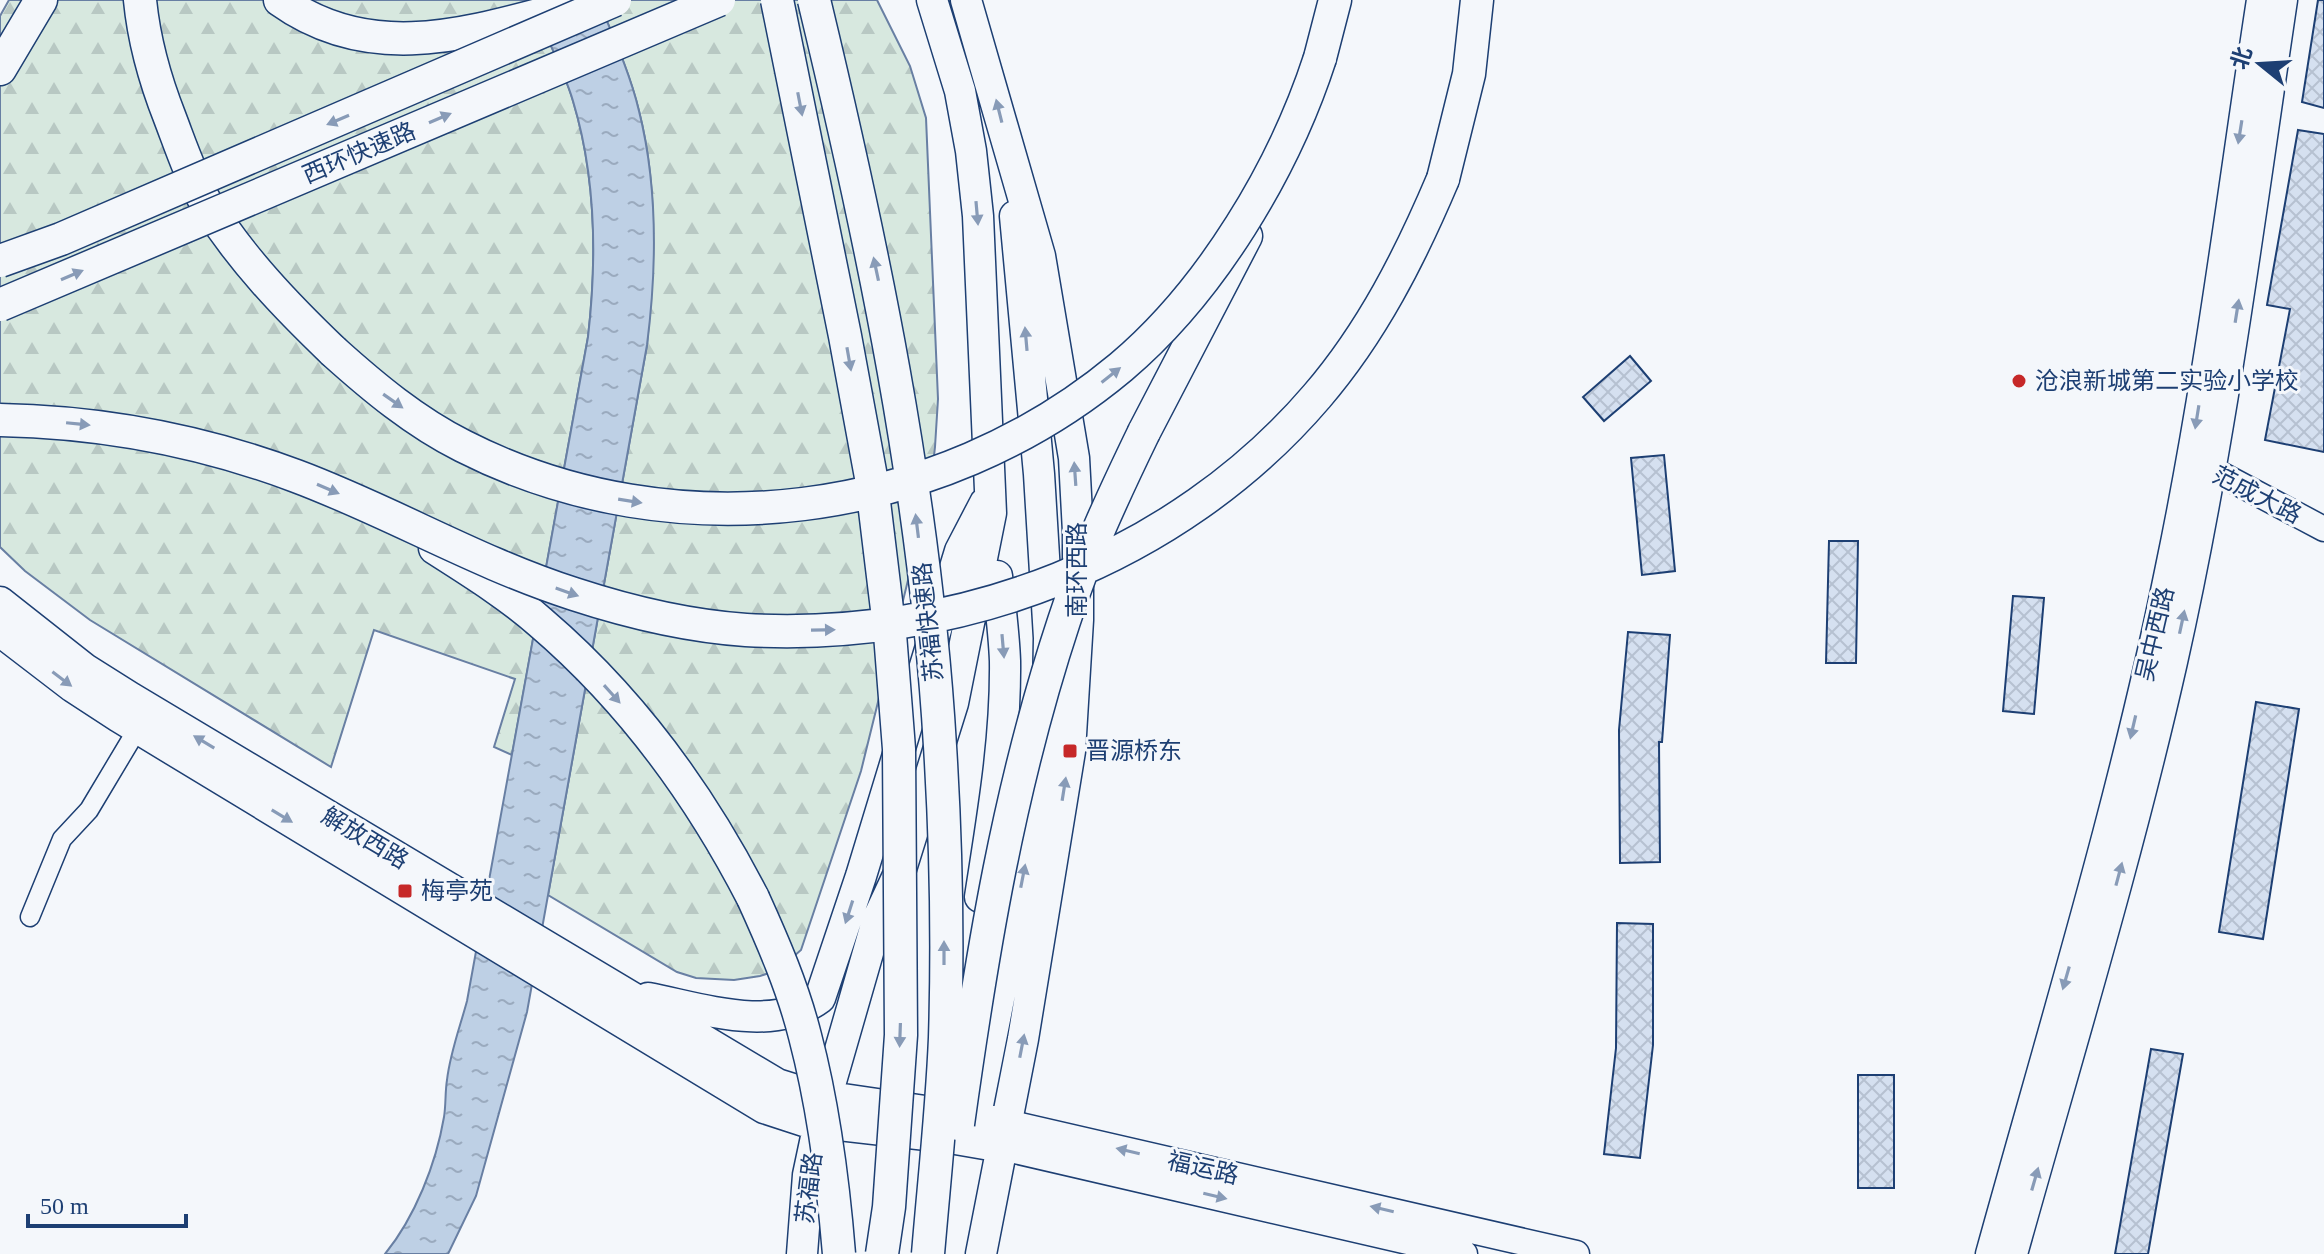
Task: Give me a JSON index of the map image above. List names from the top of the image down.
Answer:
{
  "streets": {
    "highway": ["西环快速路", "苏福快速路"],
    "main road": [
      "南环西路",
      "吴中西路",
      "解放西路",
      "福运路",
      "苏福路"
    ],
    "street": ["范成大路"]
  },
  "crossings": [
    ["范成大路", "吴中西路"],
    ["南环西路", "福运路"],
    ["解放西路", "福运路"],
    ["解放西路", "苏福路"],
    ["福运路", "苏福路"]
  ],
  "places": {
    "other": ["沧浪新城第二实验小学校"],
    "transit": ["晋源桥东", "梅亭苑"]
  },
  "scale_bar": "50 m",
  "north": "left"
}
